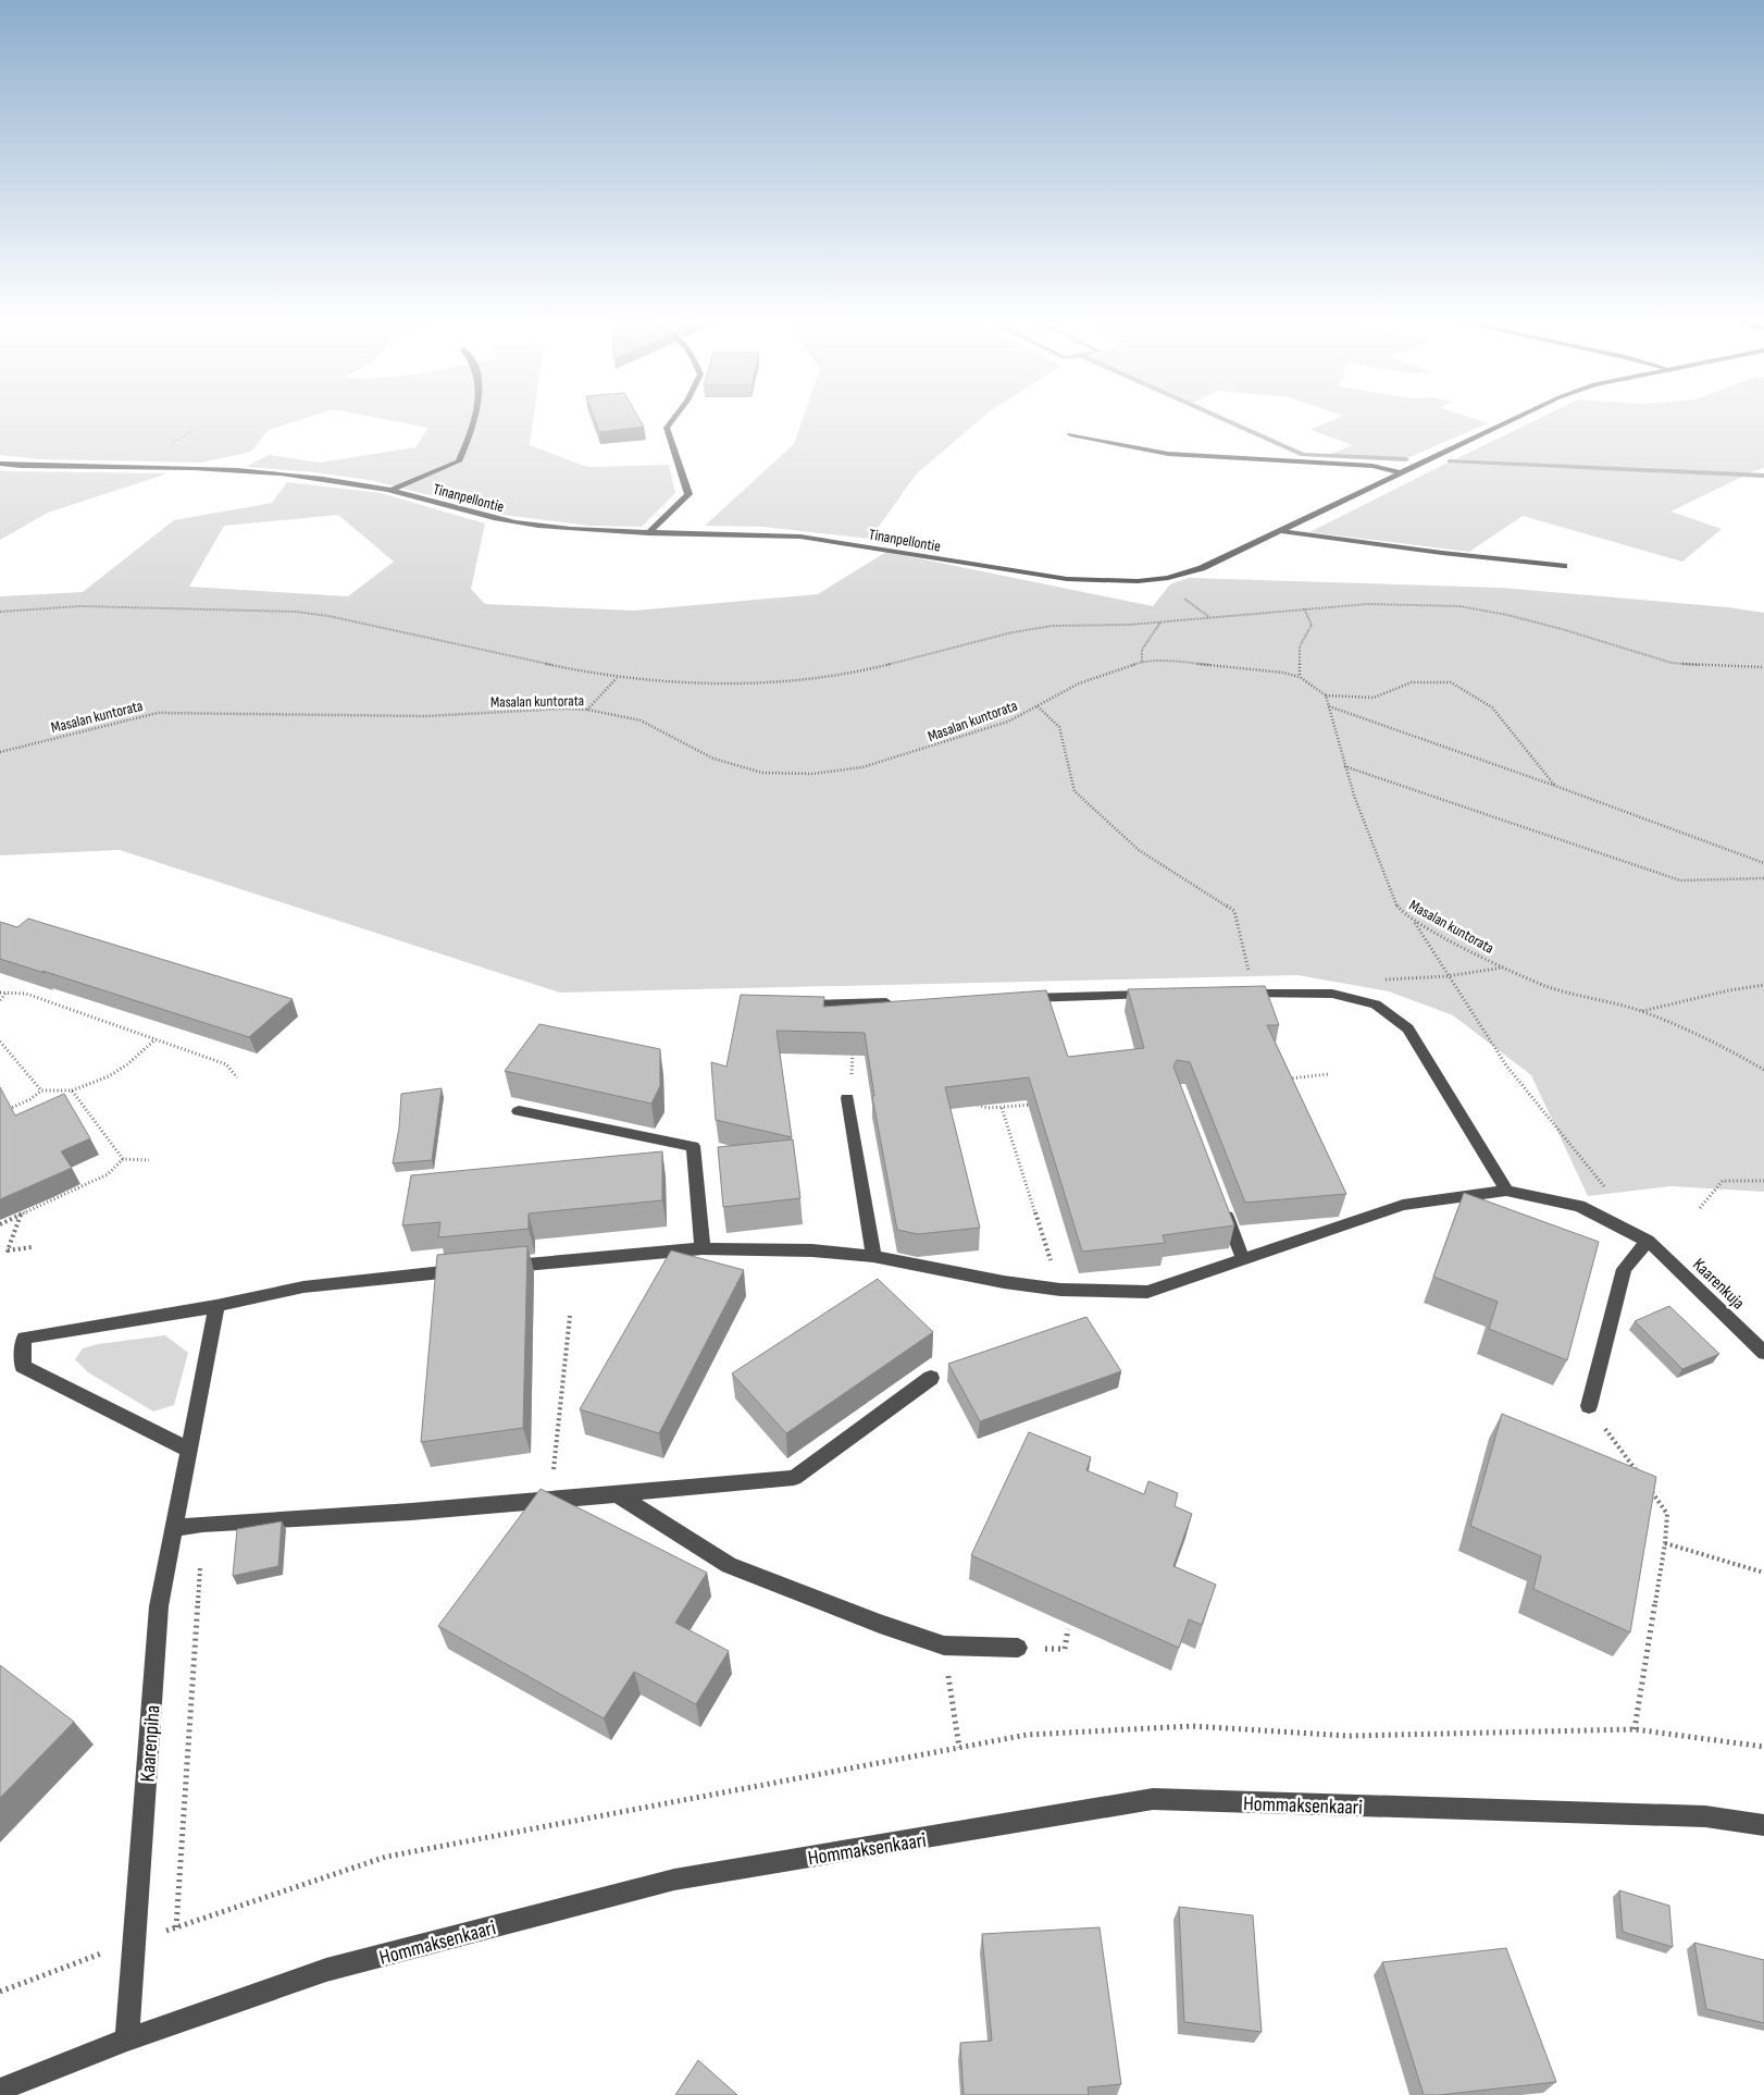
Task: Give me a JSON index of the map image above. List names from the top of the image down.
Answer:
{
  "streets": {
    "street": [
      "Tinanpellontie",
      "Kaarenkuja",
      "Kaarenpiha",
      "Hommaksenkaari"
    ],
    "path": ["Masalan kuntorata"]
  },
  "crossings": [
    ["Kaarenpiha", "Hommaksenkaari"]
  ]
}
